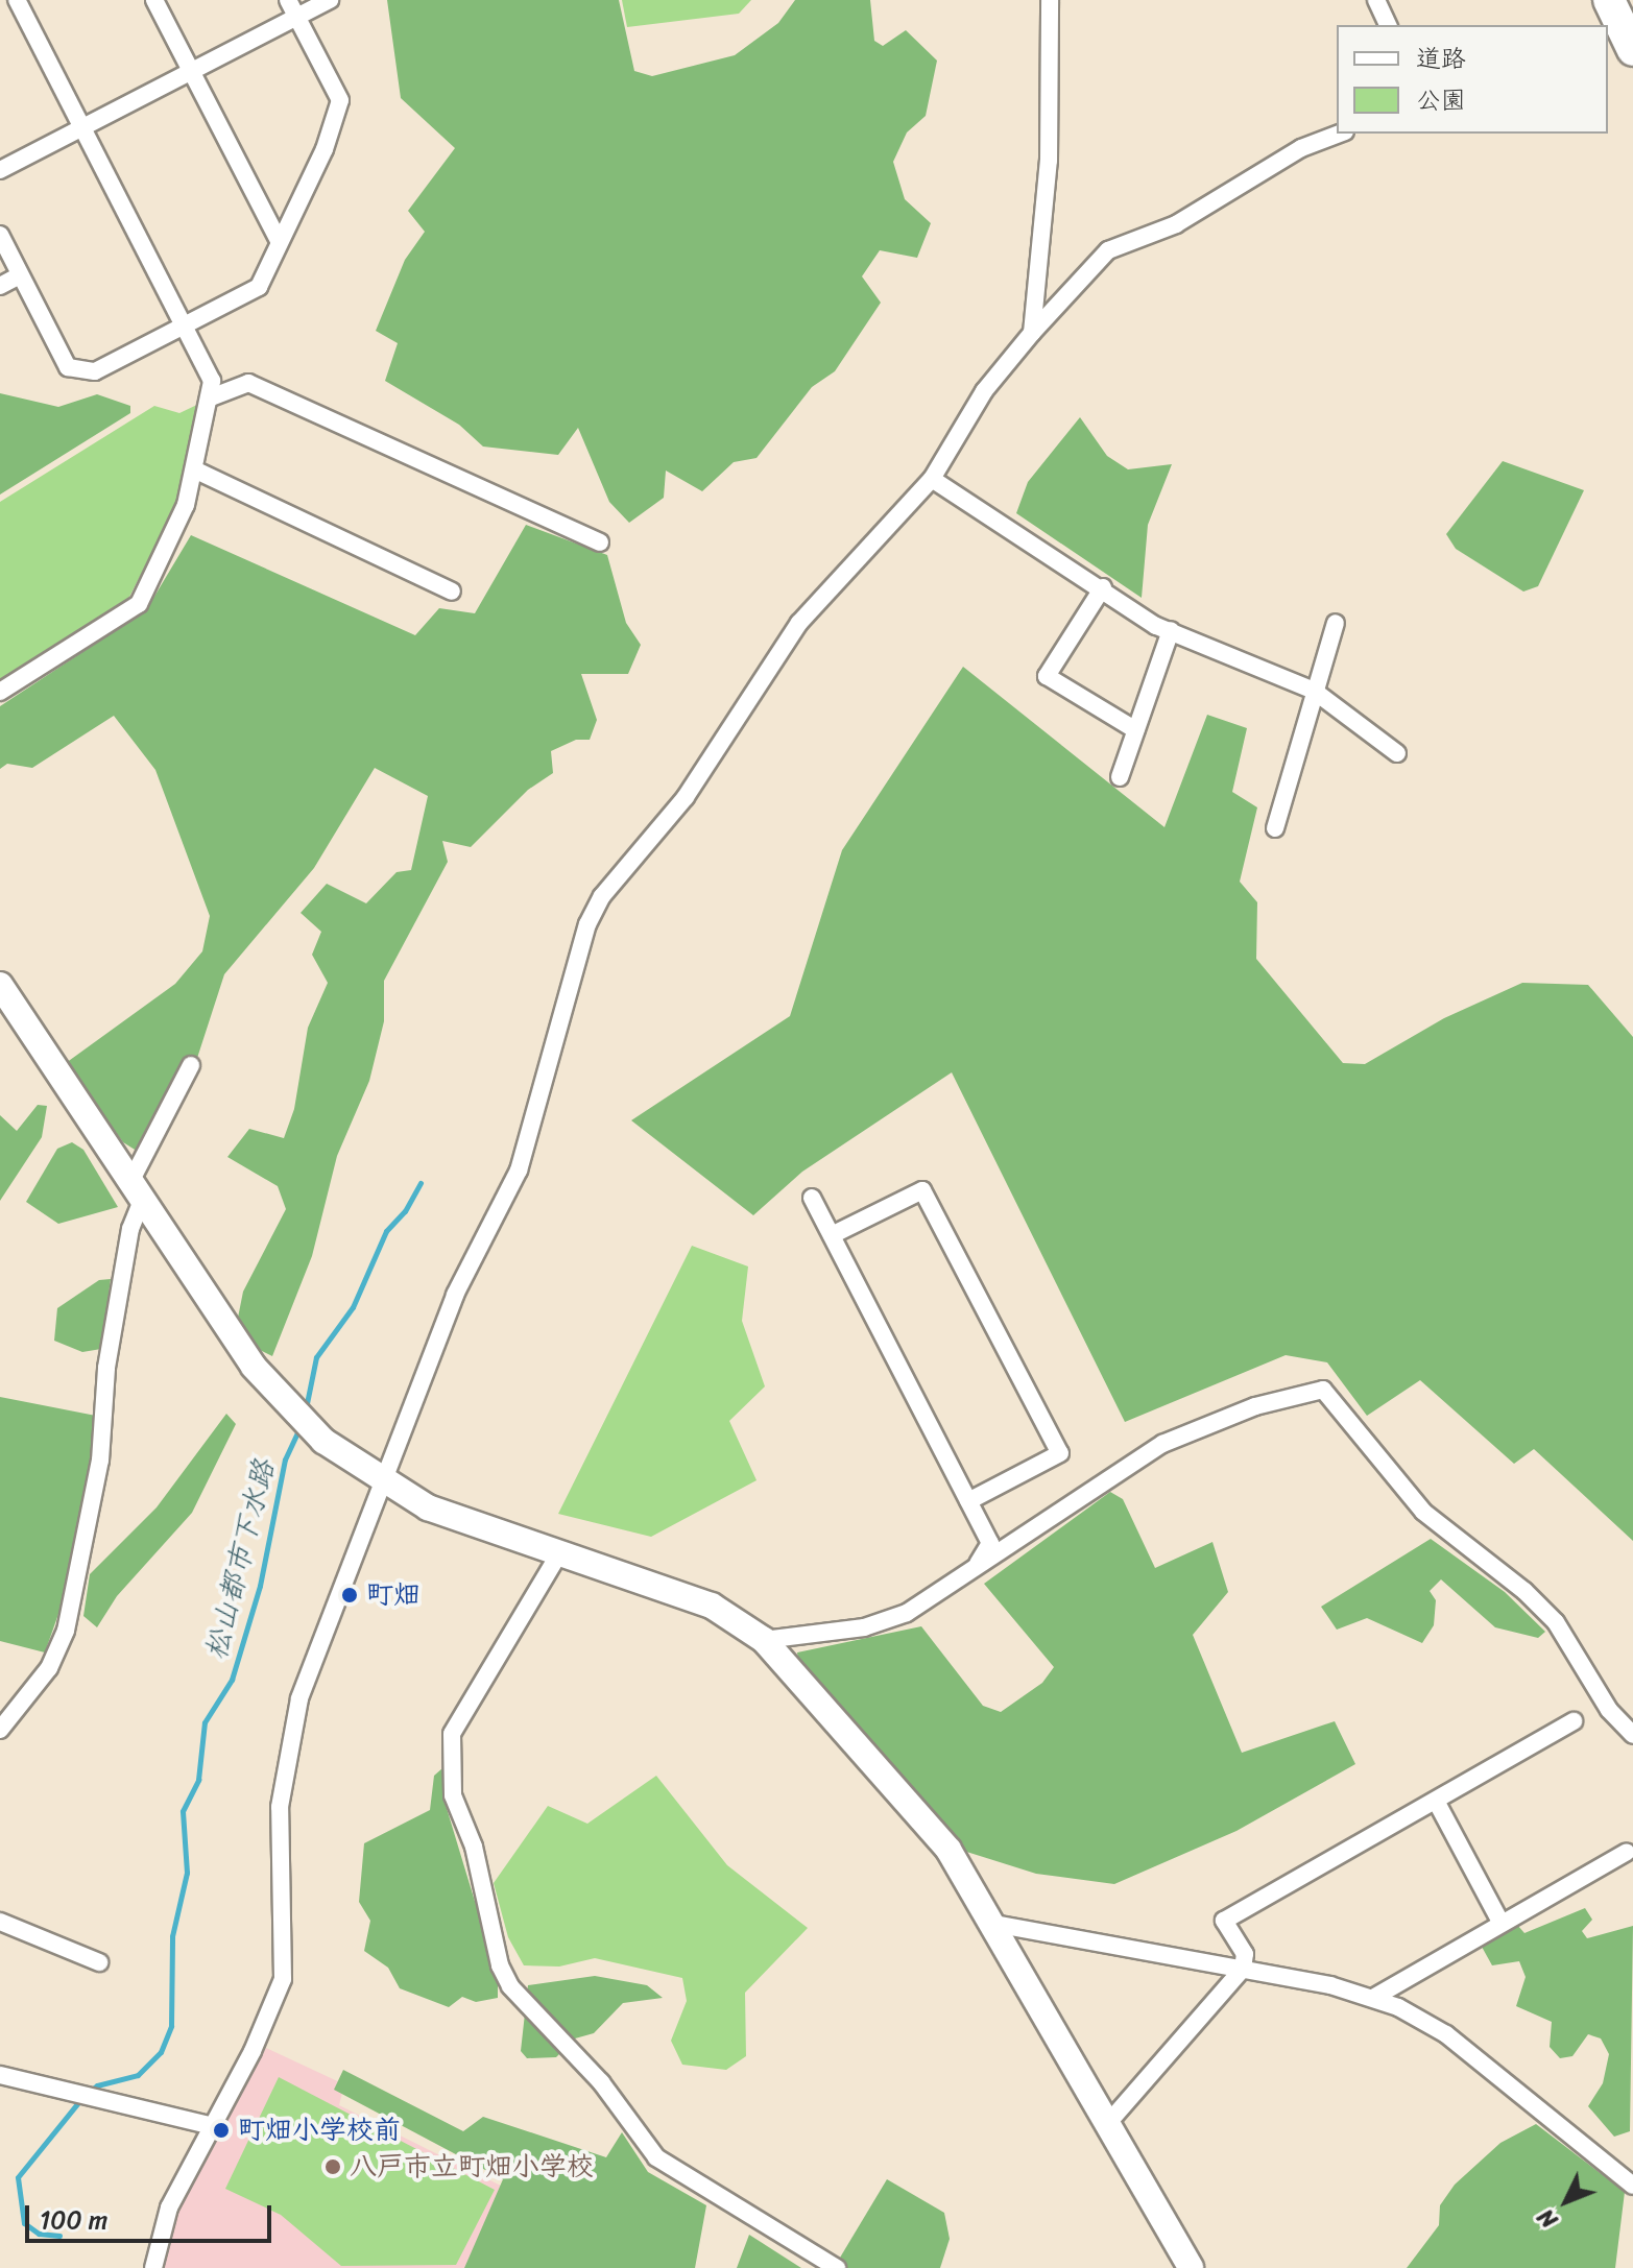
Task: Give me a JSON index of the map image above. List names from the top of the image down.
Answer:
{
  "water": ["松山都市下水路"],
  "places": ["町畑", "町畑小学校前", "八戸市立町畑小学校"],
  "legend": ["道路", "公園"],
  "scale_bar": "100 m",
  "north": "bottom left"
}
